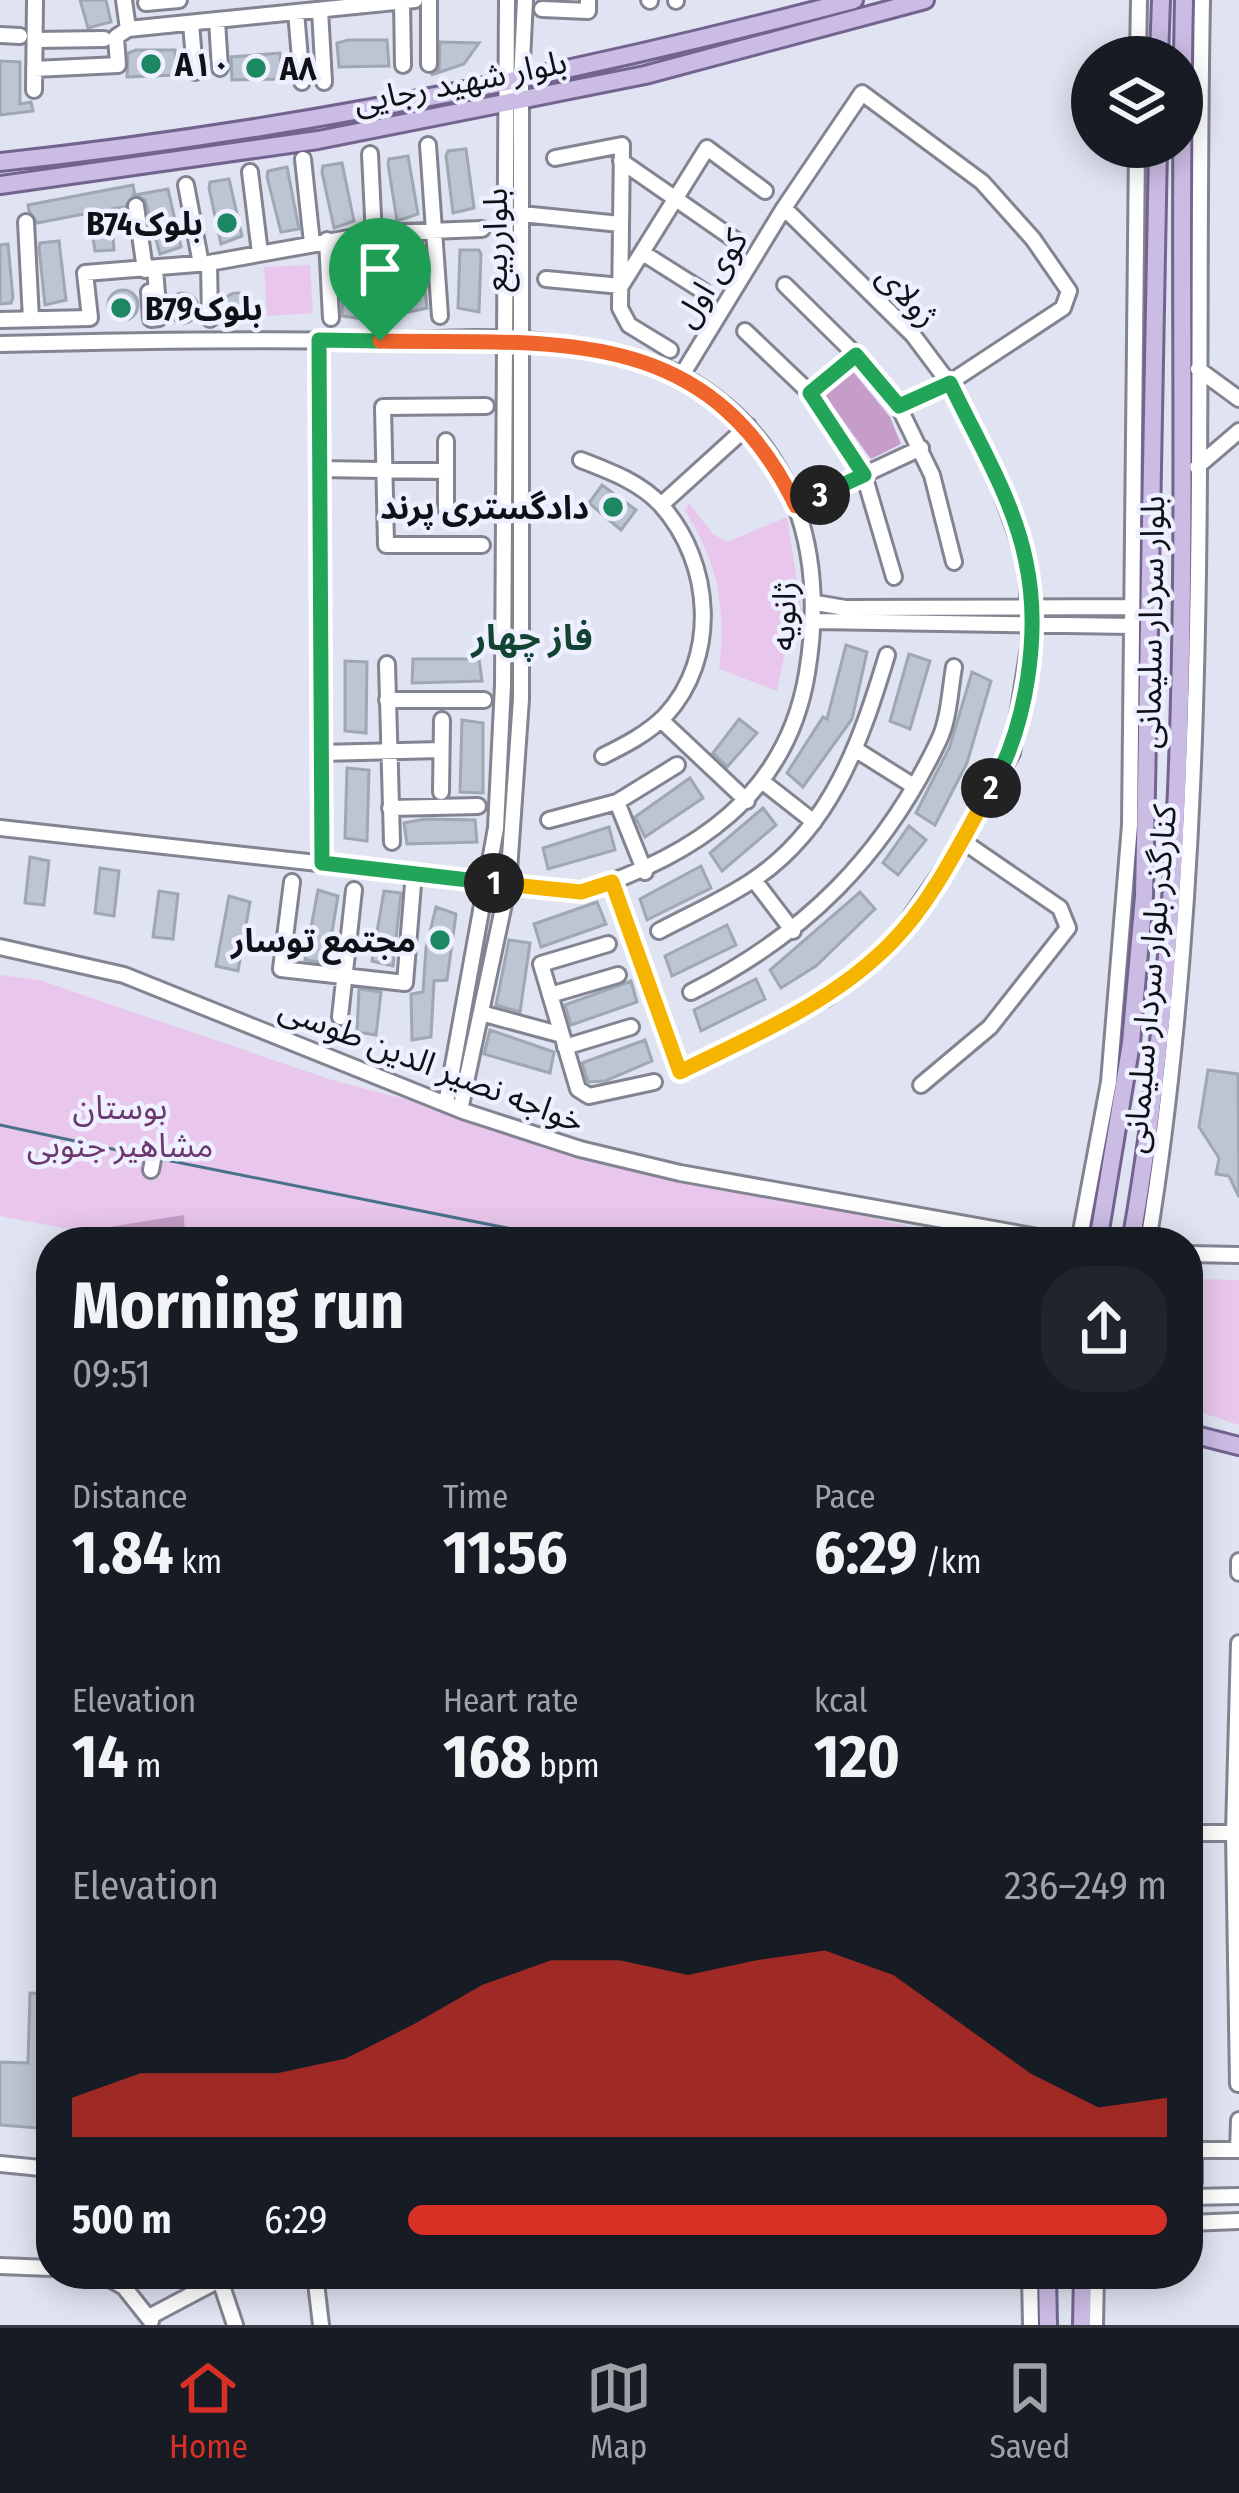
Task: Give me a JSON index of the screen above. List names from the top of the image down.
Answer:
{
  "streets": {
    "main road": ["بلوار شهید رجایی", "بلوار سردار سلیمانی"],
    "street": [
      "بلوارربیع",
      "کوی اول",
      "ژولای",
      "ژانویه",
      "کنارگذر بلوار سردار سلیمانی",
      "خواجه نصیر الدین طوسی"
    ]
  },
  "crossings": [
    ["بلوار شهید رجایی", "بلوارربیع"],
    ["بلوارربیع", "ژانویه"],
    ["بلوارربیع", "خواجه نصیر الدین طوسی"],
    ["کوی اول", "ژولای"],
    ["کوی اول", "ژانویه"],
    ["ژولای", "ژانویه"],
    ["بلوار سردار سلیمانی", "کنارگذر بلوار سردار سلیمانی"]
  ],
  "districts": ["فاز چهار"],
  "parks": ["بوستان مشاهیر جنوبی"],
  "places": [
    "A۱۰",
    "A۸",
    "B74بلوک",
    "B79بلوک",
    "دادگستری پرند",
    "مجتمع توسار"
  ],
  "page": {
    "pins": ["3", "2", "1"],
    "heading": ["Morning run", "09:51"],
    "stats": [
      ["Distance", "1.84 km"],
      ["Time", "11:56"],
      ["Pace", "6:29 /km"],
      ["Elevation", "14 m"],
      ["Heart rate", "168 bpm"],
      ["kcal", "120"]
    ],
    "chart": ["Elevation", "236–249 m"],
    "list": [
      {
        "name": "500 m",
        "note": "6:29"
      }
    ],
    "tabs": ["Home", "Map", "Saved"]
  }
}
